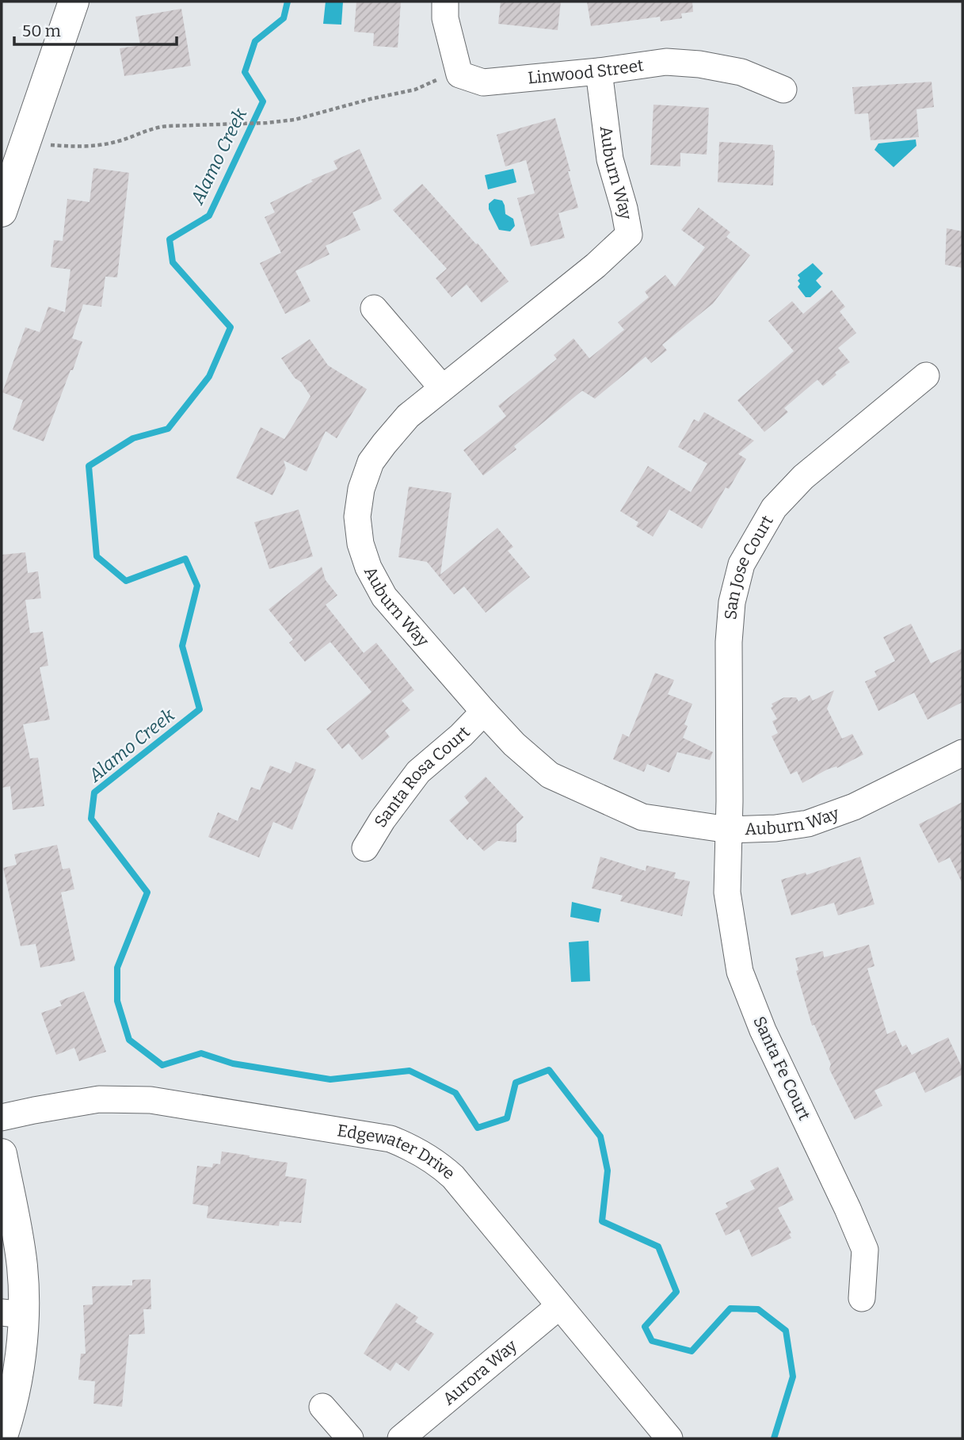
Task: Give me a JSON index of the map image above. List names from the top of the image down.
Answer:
{
  "streets": {
    "street": [
      "Linwood Street",
      "Auburn Way",
      "San Jose Court",
      "Santa Rosa Court",
      "Santa Fe Court",
      "Edgewater Drive",
      "Aurora Way"
    ]
  },
  "crossings": [
    ["Linwood Street", "Auburn Way"],
    ["Auburn Way", "San Jose Court"],
    ["Auburn Way", "Santa Rosa Court"],
    ["Auburn Way", "Santa Fe Court"],
    ["San Jose Court", "Santa Fe Court"],
    ["Edgewater Drive", "Aurora Way"]
  ],
  "water": ["Alamo Creek"],
  "scale_bar": "50 m"
}
